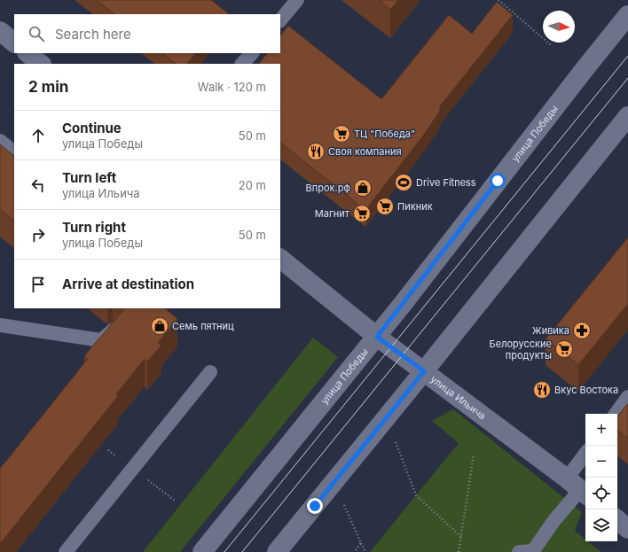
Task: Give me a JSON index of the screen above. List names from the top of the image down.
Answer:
{
  "streets": {
    "main road": ["улица Победы", "улица Ильича"]
  },
  "crossings": [
    ["улица Победы", "улица Ильича"]
  ],
  "places": {
    "supermarket": [
      "ТЦ \"Победа\"",
      "Пикник",
      "Магнит",
      "Белорусские продукты"
    ],
    "restaurant": ["Своя компания", "Вкус Востока"],
    "sports": ["Drive Fitness"],
    "shop": ["Впрок.рф", "Семь пятниц"],
    "pharmacy": ["Живика"]
  },
  "north": "right",
  "page": {
    "search": "Search here",
    "heading": ["2 min", "Walk · 120 m"],
    "list": [
      ["Continue", "улица Победы", "50 m"],
      ["Turn left", "улица Ильича", "20 m"],
      ["Turn right", "улица Победы", "50 m"],
      "Arrive at destination"
    ],
    "map_buttons": ["+", "−"]
  }
}
